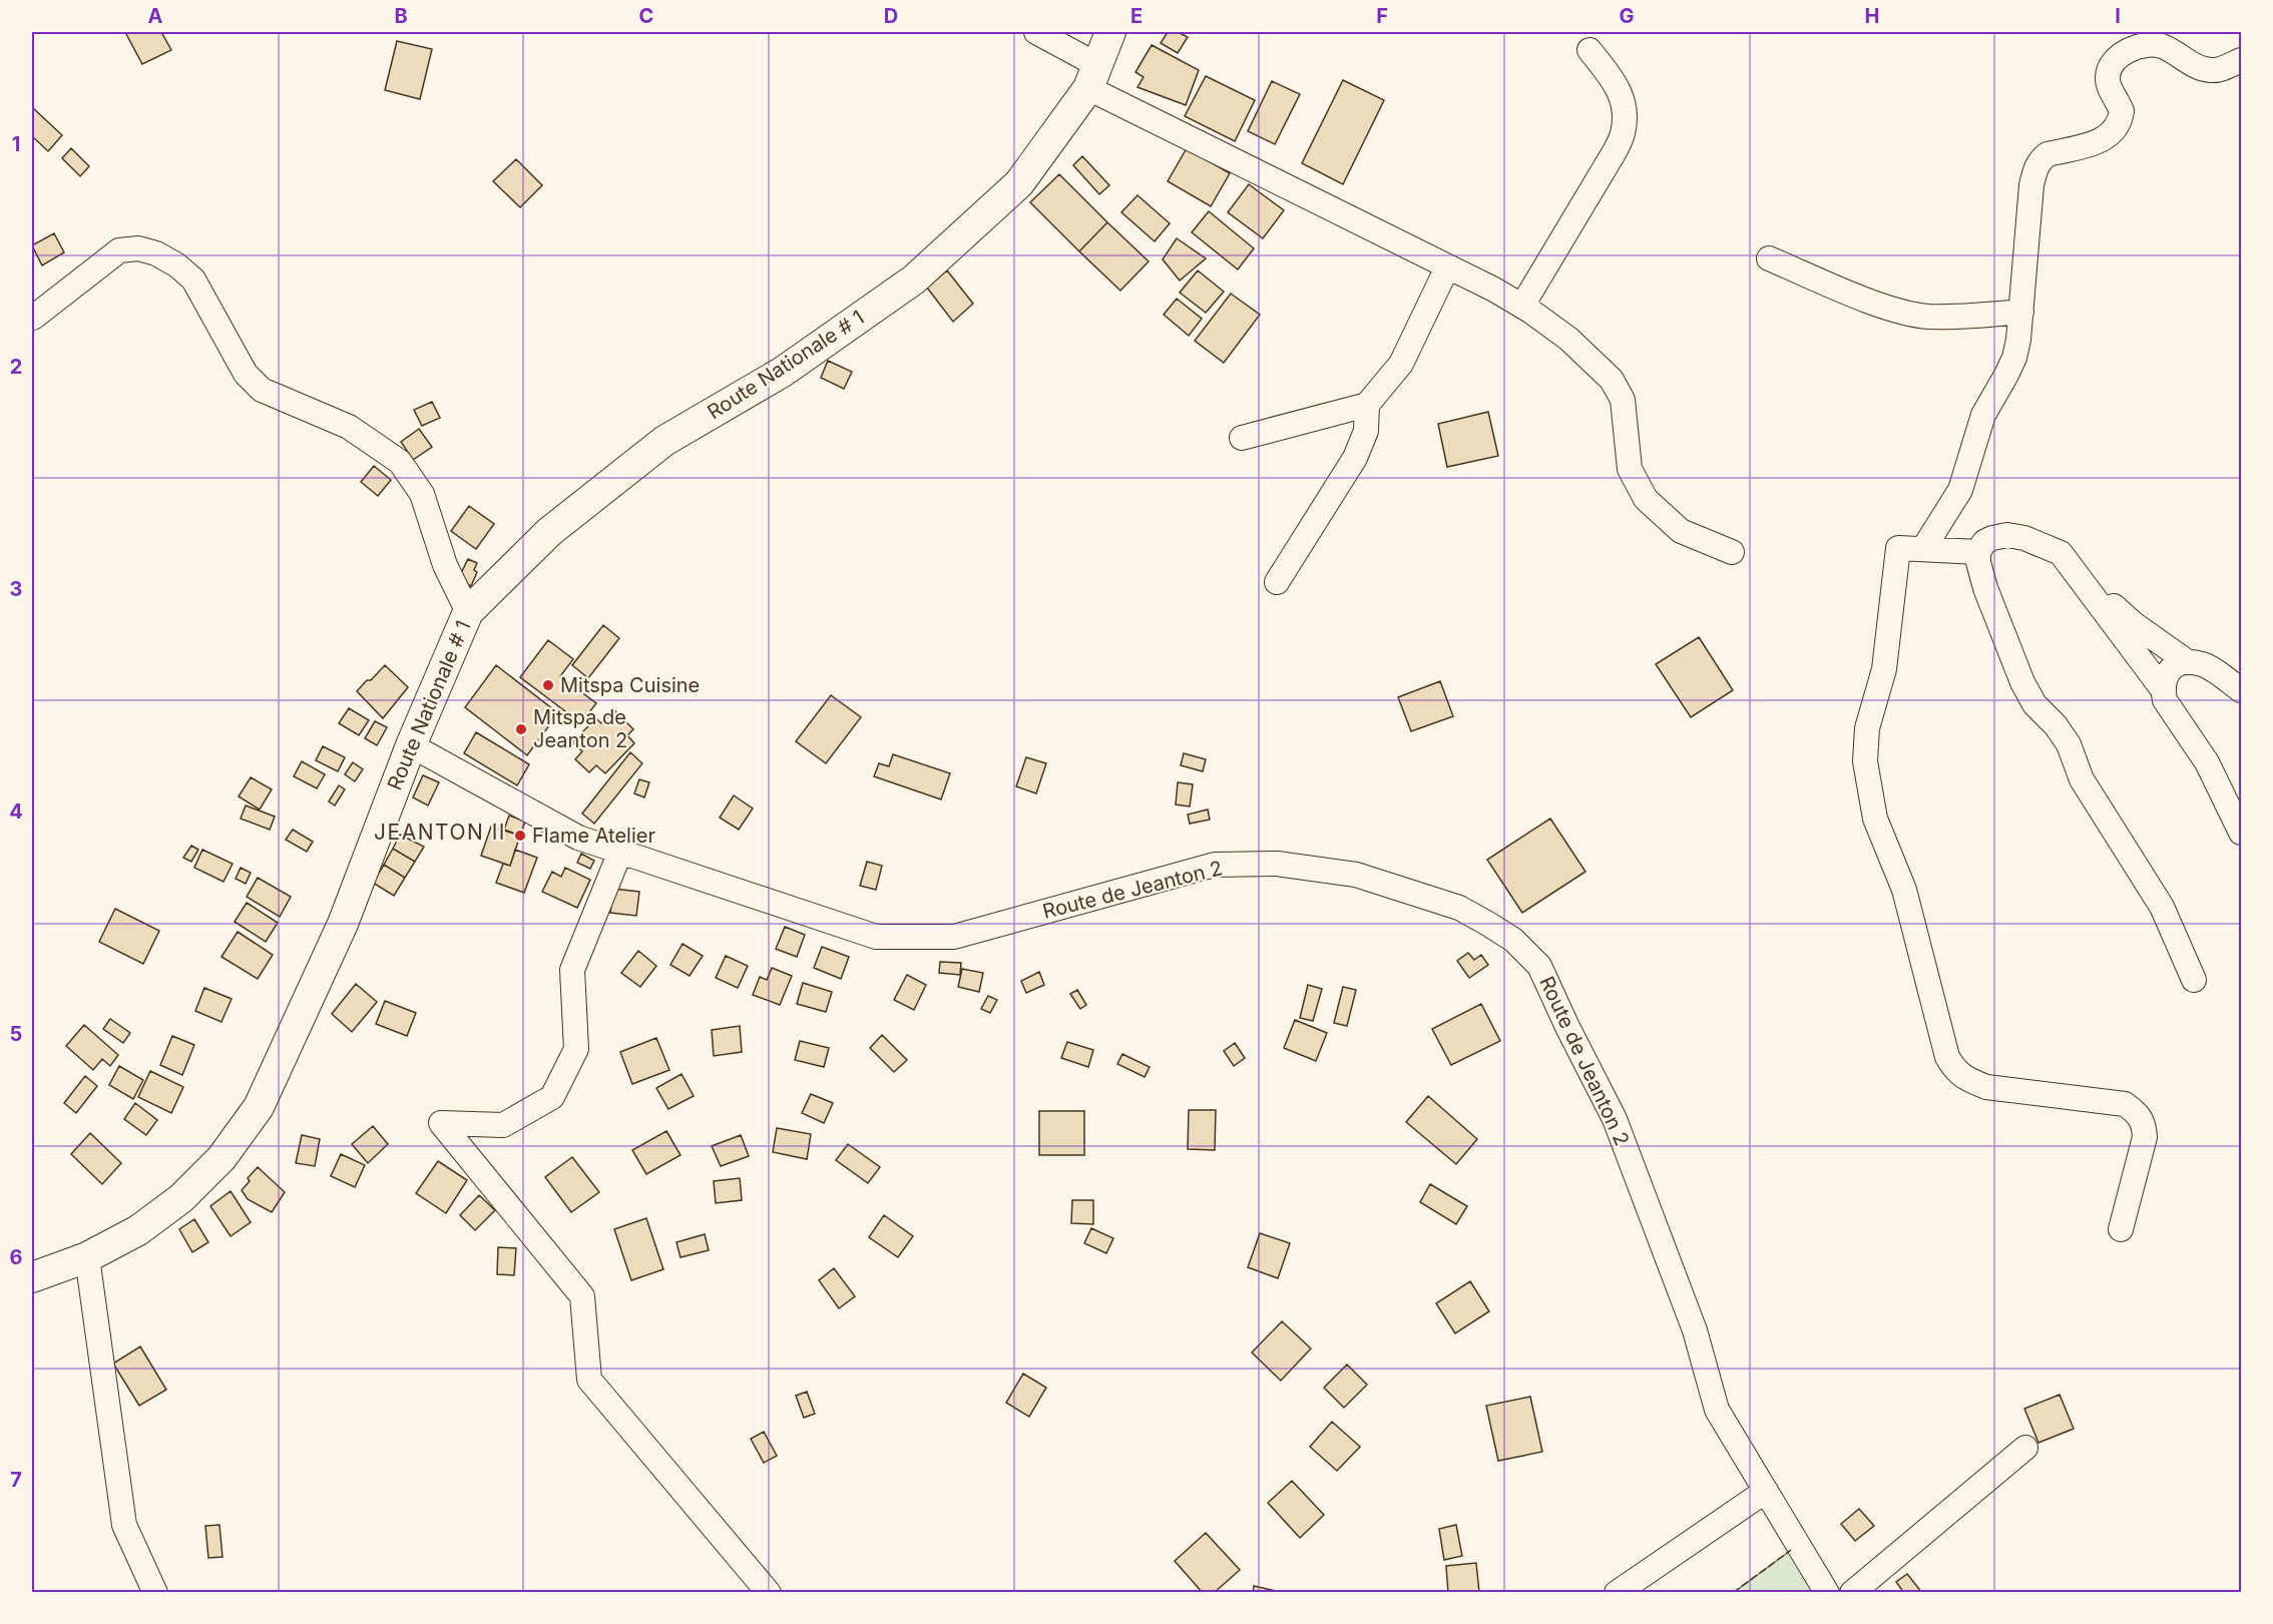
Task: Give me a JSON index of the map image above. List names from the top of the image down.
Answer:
{
  "streets": {
    "main road": ["Route Nationale # 1"],
    "street": ["Route de Jeanton 2"]
  },
  "crossings": [
    ["Route Nationale # 1", "Route de Jeanton 2"]
  ],
  "districts": ["JEANTON II"],
  "places": ["Mitspa Cuisine", "Mitspa de Jeanton 2", "Flame Atelier"],
  "grid": {
    "columns": [
      "A",
      "B",
      "C",
      "D",
      "E",
      "F",
      "G",
      "H",
      "I"
    ],
    "rows": [
      "1",
      "2",
      "3",
      "4",
      "5",
      "6",
      "7"
    ]
  }
}
